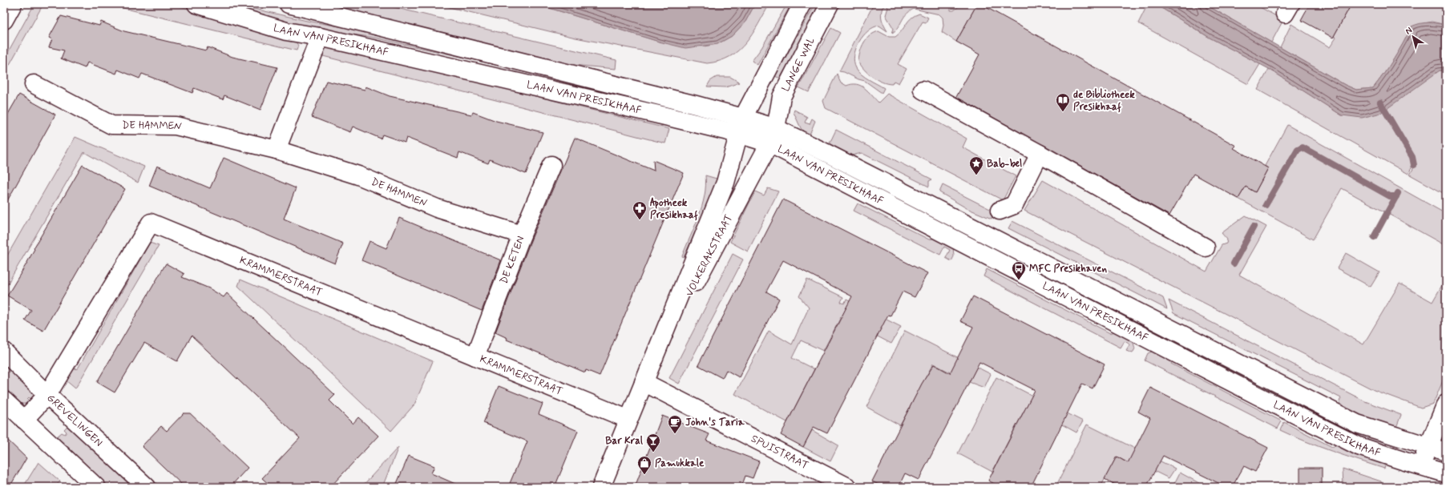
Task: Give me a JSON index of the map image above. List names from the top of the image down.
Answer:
{
  "streets": {
    "street": [
      "LAAN VAN PRESIKHAAF",
      "LANGE WAL",
      "DE HAMMEN",
      "VOLKERAKSTRAAT",
      "DE KETEN",
      "KRAMMERSTRAAT",
      "GREVELINGEN",
      "SPUISTRAAT"
    ]
  },
  "crossings": [
    ["LAAN VAN PRESIKHAAF", "LANGE WAL"],
    ["LAAN VAN PRESIKHAAF", "VOLKERAKSTRAAT"],
    ["LANGE WAL", "VOLKERAKSTRAAT"],
    ["DE HAMMEN", "DE KETEN"],
    ["VOLKERAKSTRAAT", "KRAMMERSTRAAT"],
    ["VOLKERAKSTRAAT", "SPUISTRAAT"],
    ["DE KETEN", "KRAMMERSTRAAT"],
    ["KRAMMERSTRAAT", "GREVELINGEN"]
  ],
  "places": {
    "library": ["de Bibliotheek Presikhaaf"],
    "place": ["Bab-bel"],
    "pharmacy": ["Apotheek Presikhaaf"],
    "bus stop": ["MFC Presikhaven"],
    "cafe": ["John's Taria"],
    "bar": ["Bar Kral"],
    "shop": ["Pamukkale"]
  },
  "north": "top left"
}
